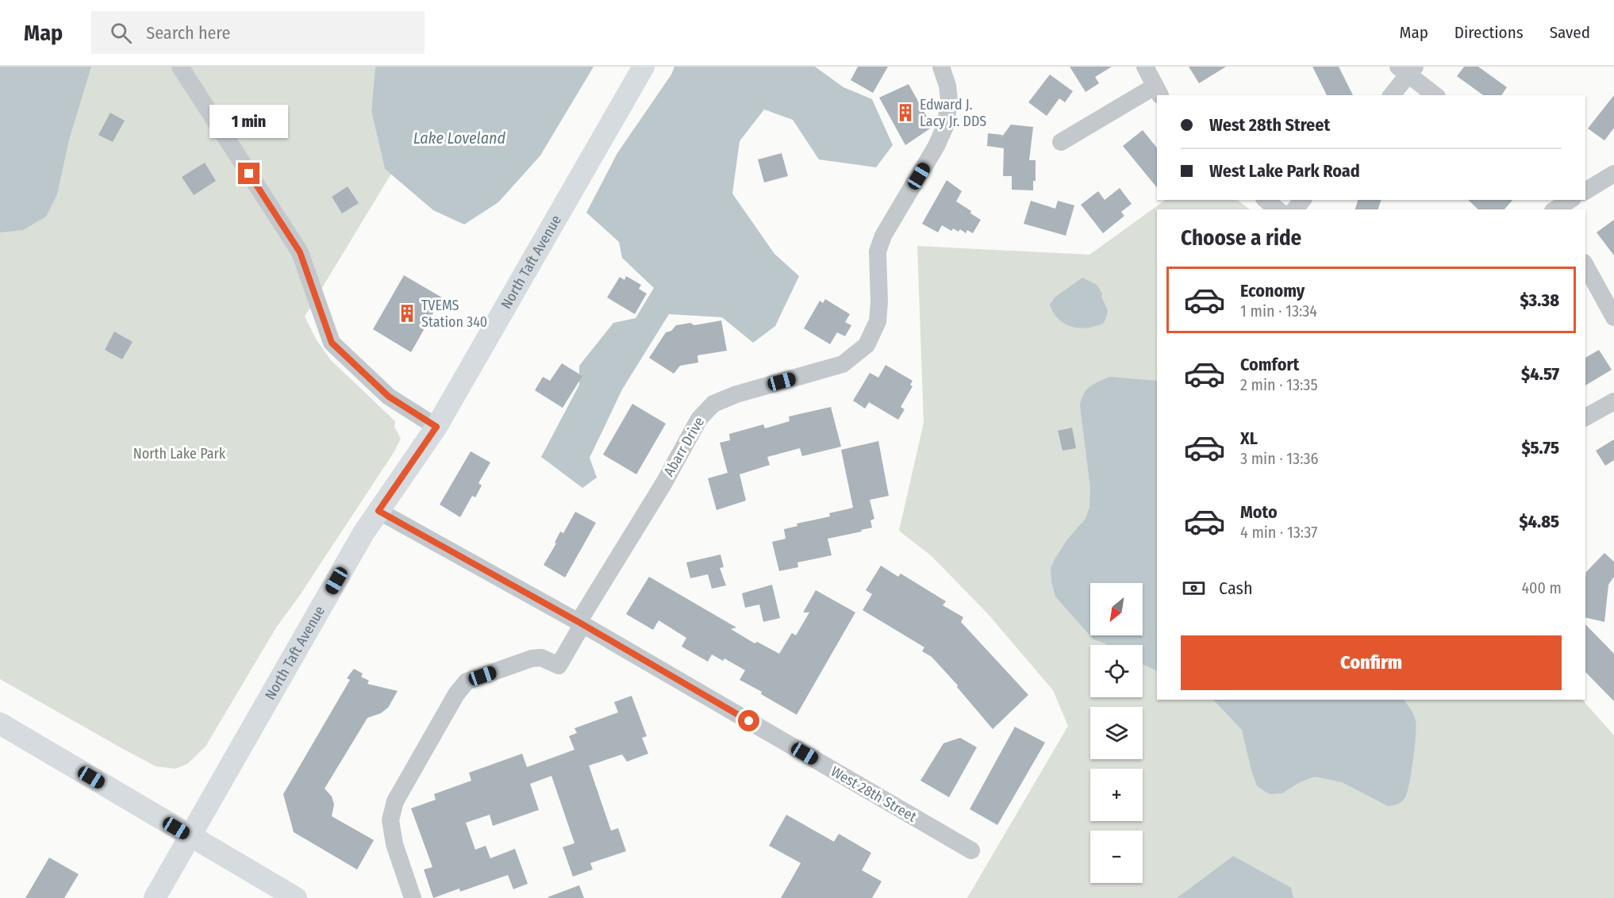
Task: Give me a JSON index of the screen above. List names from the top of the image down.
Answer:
{
  "streets": {
    "main road": ["North Taft Avenue"],
    "street": ["Abarr Drive", "West 28th Street"]
  },
  "crossings": [
    ["North Taft Avenue", "West 28th Street"],
    ["Abarr Drive", "West 28th Street"]
  ],
  "water": ["Lake Loveland"],
  "parks": ["North Lake Park"],
  "places": {
    "building": ["Edward J. Lacy Jr. DDS", "TVEMS Station 340"]
  },
  "north": "bottom left",
  "page": {
    "header": "Map",
    "search": "Search here",
    "nav": ["Map", "Directions", "Saved"],
    "banner": ["West 28th Street", "West Lake Park Road"],
    "bubble": "1 min",
    "heading": "Choose a ride",
    "list": [
      {
        "name": "Economy",
        "note": "1 min · 13:34",
        "value": "$3.38"
      },
      {
        "name": "Comfort",
        "note": "2 min · 13:35",
        "value": "$4.57"
      },
      {
        "name": "XL",
        "note": "3 min · 13:36",
        "value": "$5.75"
      },
      {
        "name": "Moto",
        "note": "4 min · 13:37",
        "value": "$4.85"
      }
    ],
    "pay": ["Cash", "400 m"],
    "map_buttons": ["+", "−"],
    "buttons": "Confirm"
  }
}
